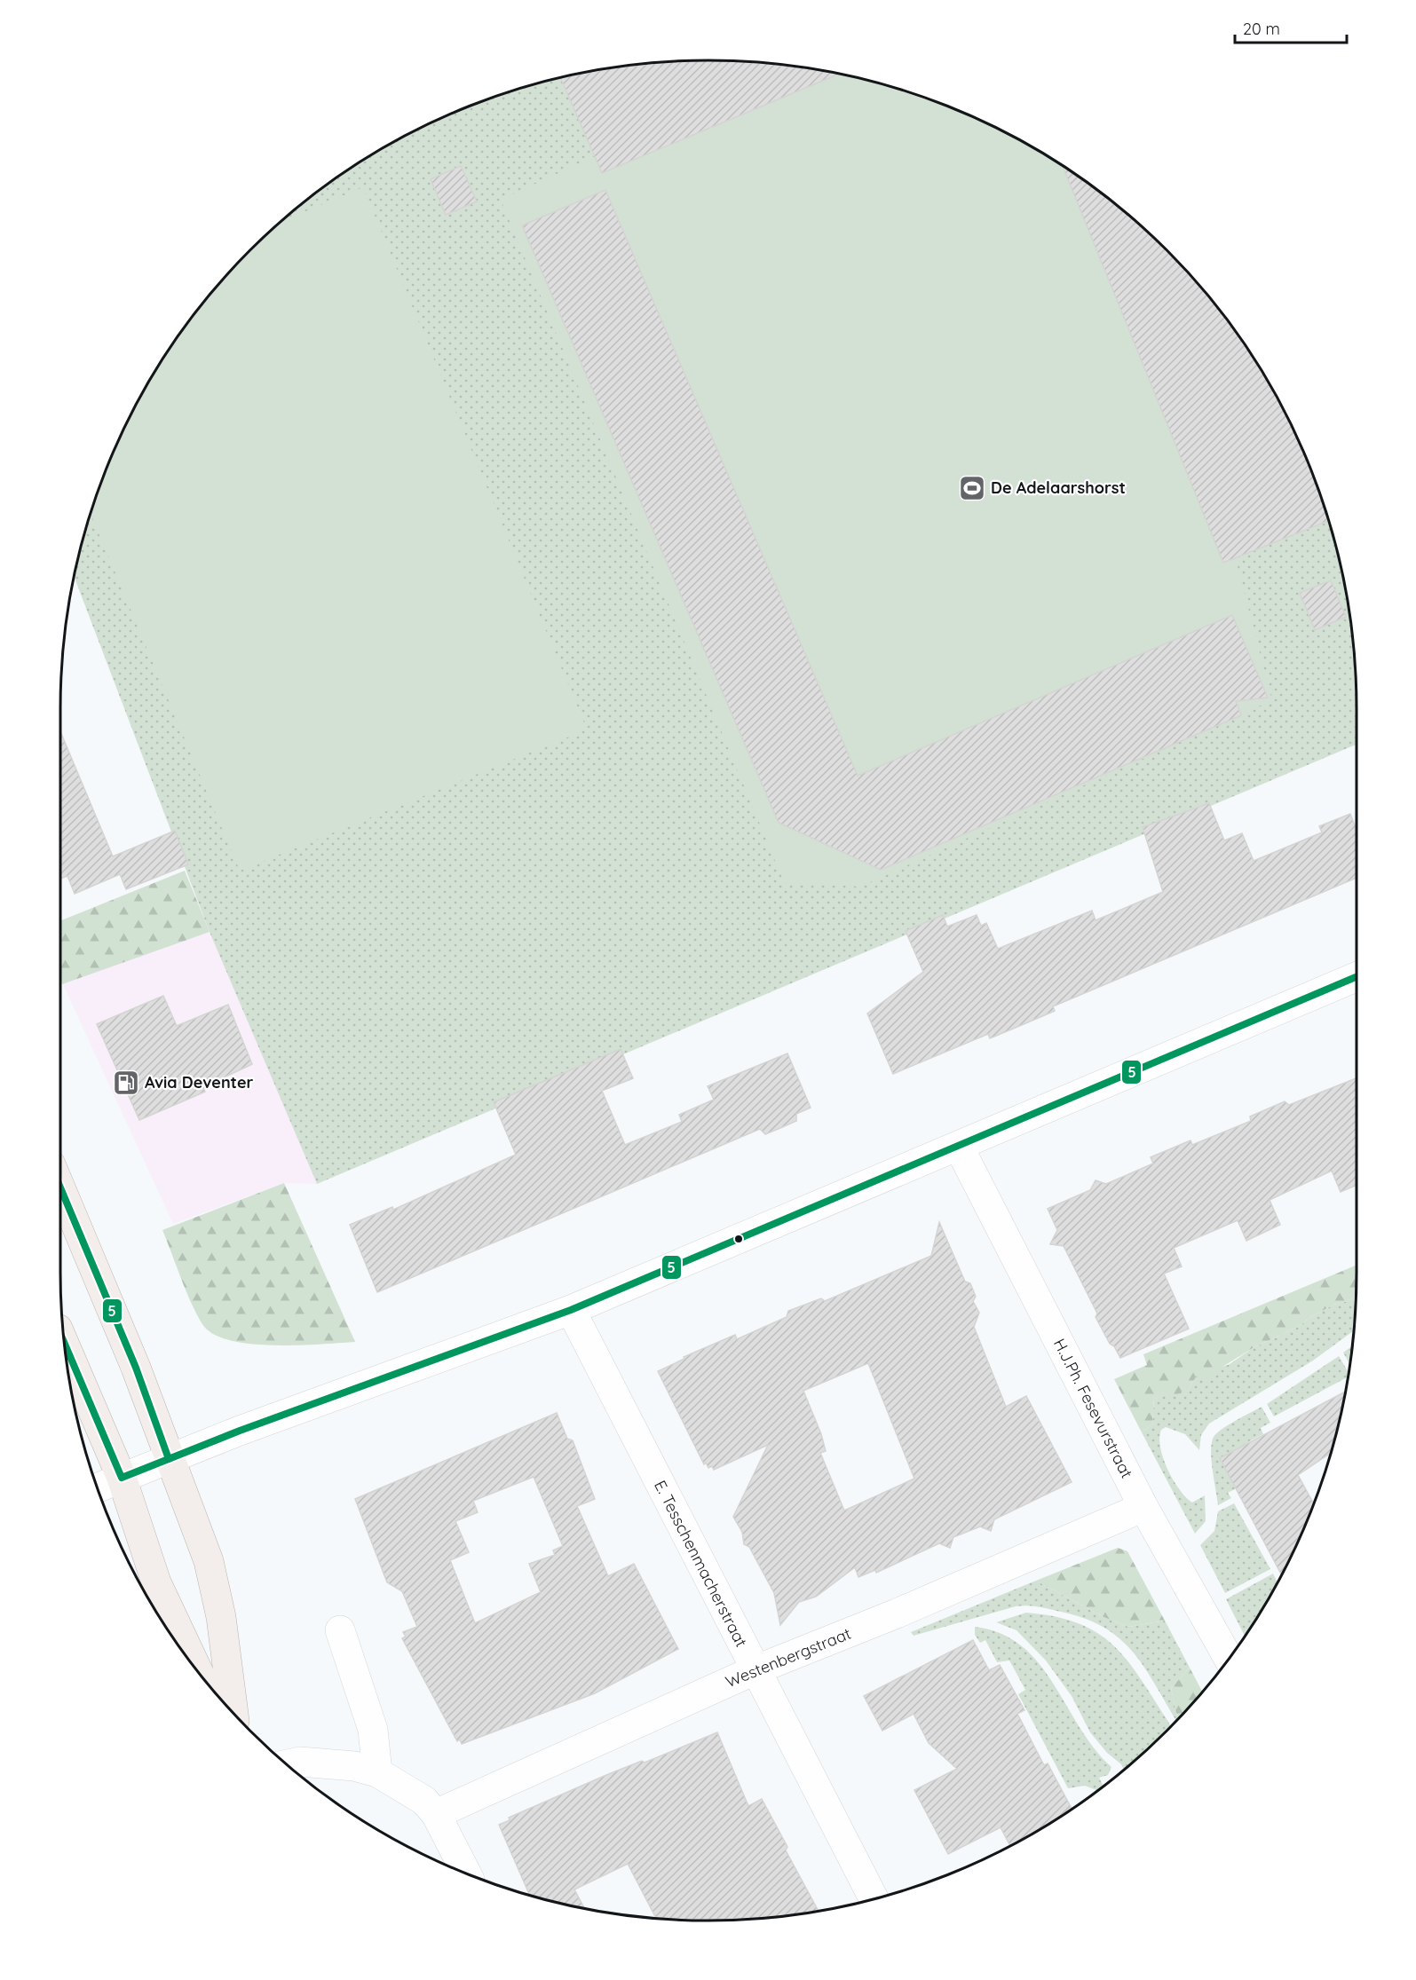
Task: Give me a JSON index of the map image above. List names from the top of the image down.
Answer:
{
  "streets": {
    "street": ["H.J.Ph. Fesevurstraat", "E. Tesschenmacherstraat", "Westenbergstraat"]
  },
  "crossings": [
    ["H.J.Ph. Fesevurstraat", "Westenbergstraat"],
    ["E. Tesschenmacherstraat", "Westenbergstraat"]
  ],
  "places": {
    "sports": ["De Adelaarshorst"],
    "fuel station": ["Avia Deventer"]
  },
  "lines": ["transit line 5"],
  "scale_bar": "20 m"
}
